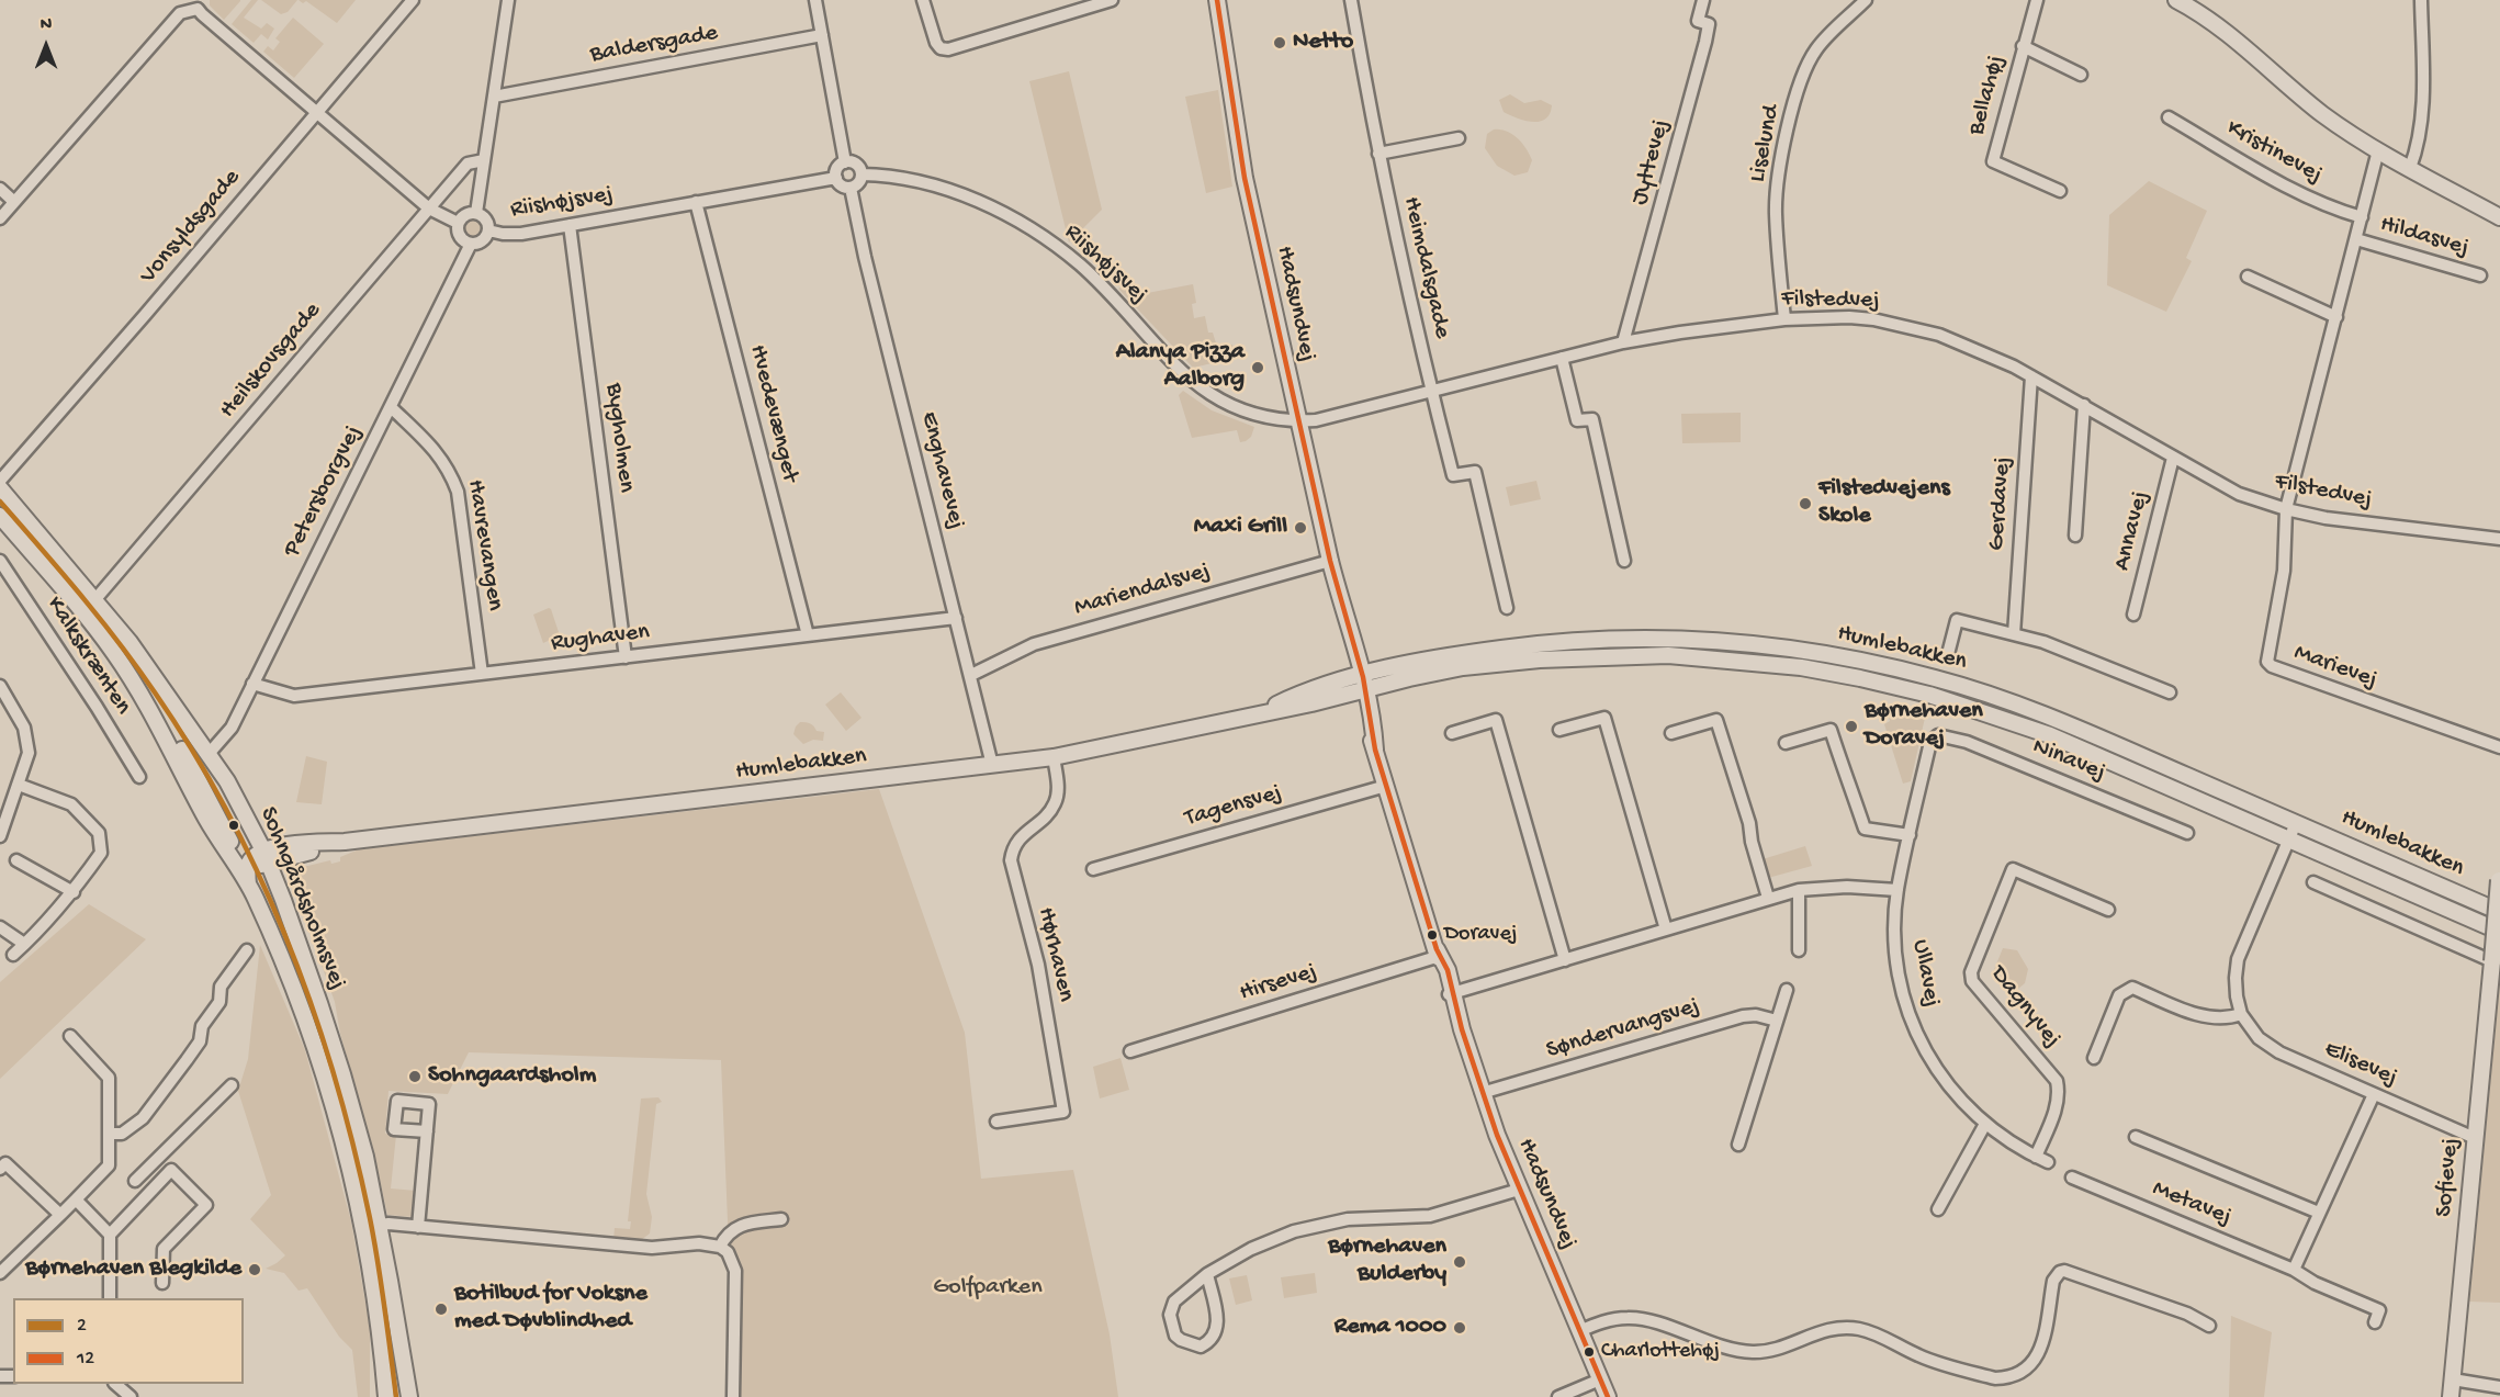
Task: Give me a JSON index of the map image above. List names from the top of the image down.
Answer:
{
  "streets": {
    "street": [
      "Baldersgade",
      "Bellahøj",
      "Liselund",
      "Kristinevej",
      "Jyttevej",
      "Riishøjsvej",
      "Vonsyldsgade",
      "Hildasvej",
      "Heimdalsgade",
      "Filstedvej",
      "Hadsundvej",
      "Heilskovsgade",
      "Hvedevænget",
      "Bygholmen",
      "Enghavevej",
      "Petersborgvej",
      "Gerdavej",
      "Annavej",
      "Havrevangen",
      "Mariendalsvej",
      "Rughaven",
      "Humlebakken",
      "Kalkskrænten",
      "Marievej",
      "Ninavej",
      "Tagensvej",
      "Sohngårdsholmsvej",
      "Hørhaven",
      "Ullavej",
      "Hirsevej",
      "Dagnyvej",
      "Søndervangsvej",
      "Elisevej",
      "Sofievej",
      "Metavej"
    ]
  },
  "crossings": [
    ["Liselund", "Filstedvej"],
    ["Jyttevej", "Filstedvej"],
    ["Riishøjsvej", "Filstedvej"],
    ["Riishøjsvej", "Hadsundvej"],
    ["Riishøjsvej", "Hvedevænget"],
    ["Riishøjsvej", "Bygholmen"],
    ["Riishøjsvej", "Enghavevej"],
    ["Riishøjsvej", "Petersborgvej"],
    ["Heimdalsgade", "Filstedvej"],
    ["Filstedvej", "Hadsundvej"],
    ["Filstedvej", "Gerdavej"],
    ["Filstedvej", "Annavej"],
    ["Filstedvej", "Marievej"],
    ["Hadsundvej", "Mariendalsvej"],
    ["Hadsundvej", "Humlebakken"],
    ["Hadsundvej", "Tagensvej"],
    ["Hadsundvej", "Hirsevej"],
    ["Hadsundvej", "Søndervangsvej"],
    ["Heilskovsgade", "Sohngårdsholmsvej"],
    ["Hvedevænget", "Rughaven"],
    ["Bygholmen", "Rughaven"],
    ["Enghavevej", "Mariendalsvej"],
    ["Enghavevej", "Rughaven"],
    ["Enghavevej", "Humlebakken"],
    ["Petersborgvej", "Havrevangen"],
    ["Petersborgvej", "Rughaven"],
    ["Petersborgvej", "Sohngårdsholmsvej"],
    ["Havrevangen", "Rughaven"],
    ["Humlebakken", "Sohngårdsholmsvej"],
    ["Humlebakken", "Hørhaven"],
    ["Ninavej", "Ullavej"],
    ["Ullavej", "Dagnyvej"],
    ["Elisevej", "Sofievej"]
  ],
  "parks": ["Golfparken"],
  "places": [
    "Netto",
    "Alanya Pizza Aalborg",
    "Filstedvejens Skole",
    "Maxi Grill",
    "Børnehaven Doravej",
    "Doravej",
    "Sohngaardsholm",
    "Børnehaven Bulderby",
    "Børnehaven Blegkilde",
    "Botilbud for Voksne med Døvblindhed",
    "Rema 1000",
    "Charlottehøj"
  ],
  "lines": ["transit line 12", "transit line 2"],
  "legend": ["2", "12"],
  "north": "top"
}
